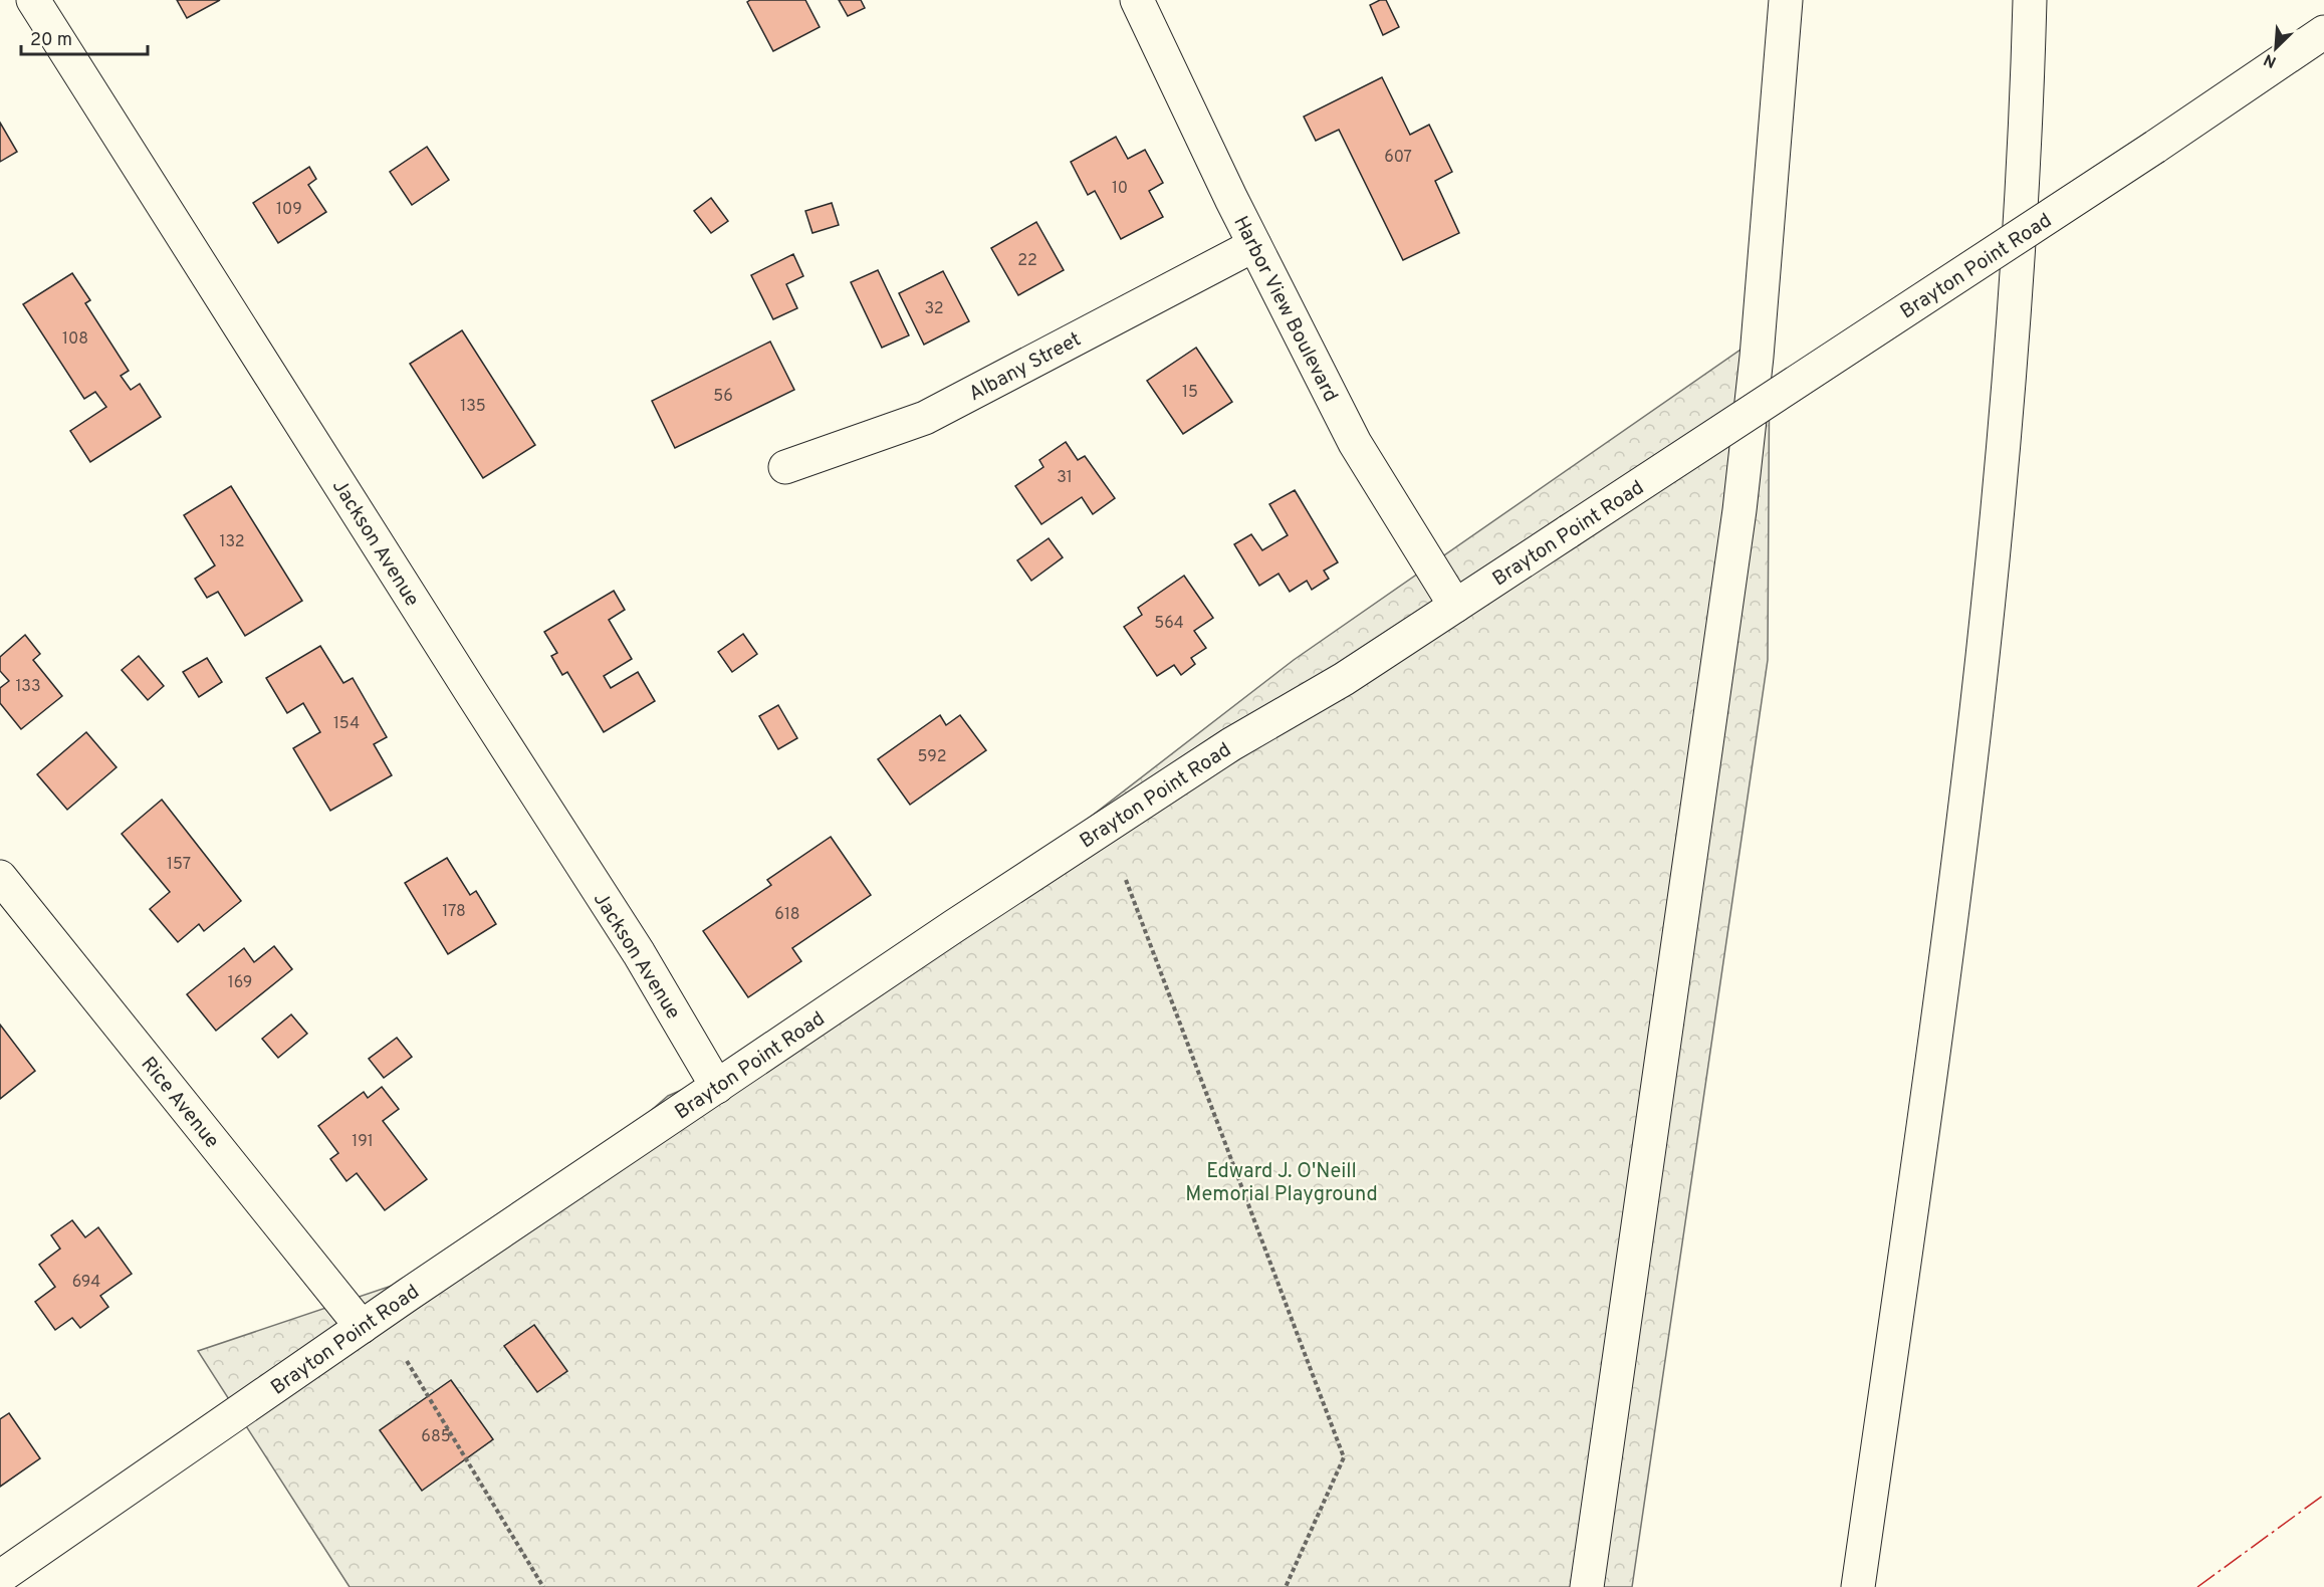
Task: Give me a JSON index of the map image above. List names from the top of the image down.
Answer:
{
  "streets": {
    "main road": [
      "Brayton Point Road",
      "Harbor View Boulevard",
      "Albany Street",
      "Jackson Avenue",
      "Rice Avenue"
    ]
  },
  "crossings": [
    ["Brayton Point Road", "Harbor View Boulevard"],
    ["Brayton Point Road", "Jackson Avenue"],
    ["Brayton Point Road", "Rice Avenue"],
    ["Harbor View Boulevard", "Albany Street"]
  ],
  "parks": ["Edward J. O'Neill Memorial Playground"],
  "house_numbers": [
    "607",
    "10",
    "109",
    "22",
    "32",
    "108",
    "15",
    "56",
    "135",
    "31",
    "132",
    "564",
    "133",
    "154",
    "592",
    "157",
    "178",
    "618",
    "169",
    "191",
    "694",
    "685"
  ],
  "scale_bar": "20 m",
  "north": "bottom left"
}
